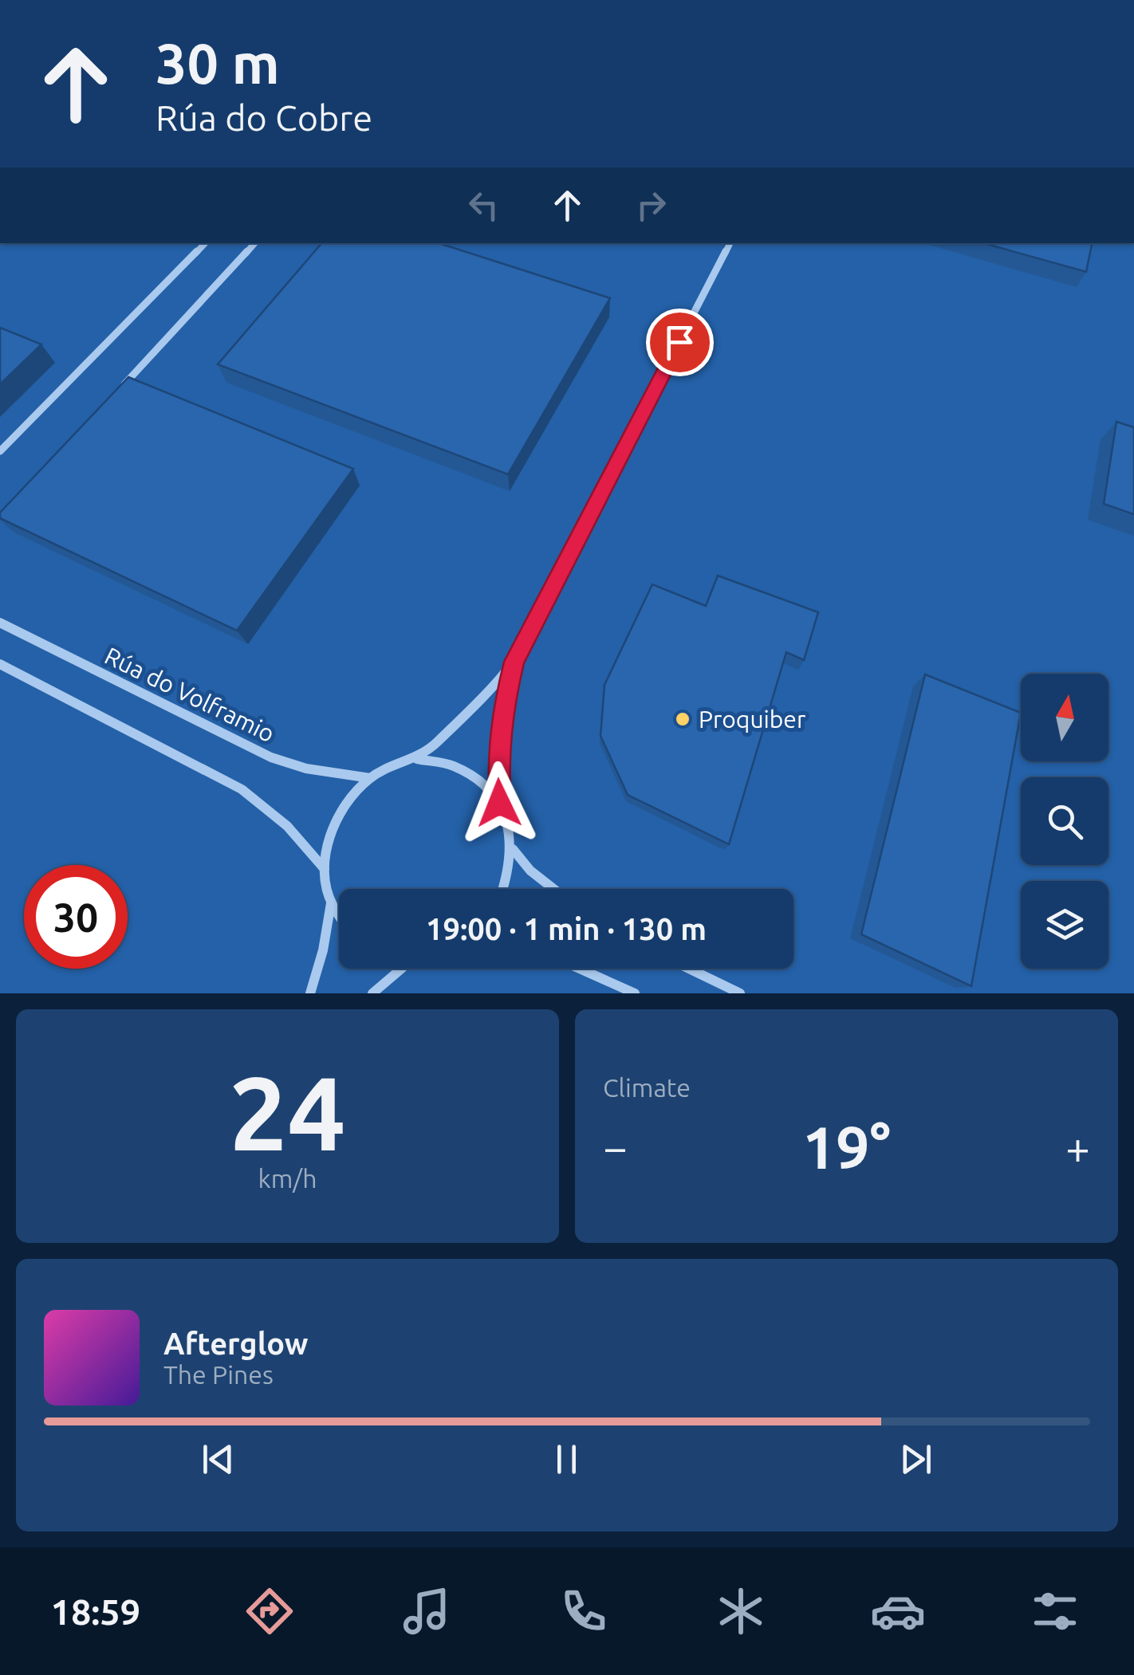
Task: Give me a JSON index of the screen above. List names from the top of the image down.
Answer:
{
  "streets": {
    "street": ["Rúa do Volframio"]
  },
  "places": ["Proquiber"],
  "north": "top",
  "page": {
    "turn": ["30 m", "Rúa do Cobre"],
    "limit": "30",
    "trip": "19:00 · 1 min · 130 m",
    "tile": [
      ["24", "km/h"],
      "Climate"
    ],
    "heat": ["−", "19°", "+"],
    "song": ["Afterglow", "The Pines"],
    "tabs": "18:59"
  }
}
